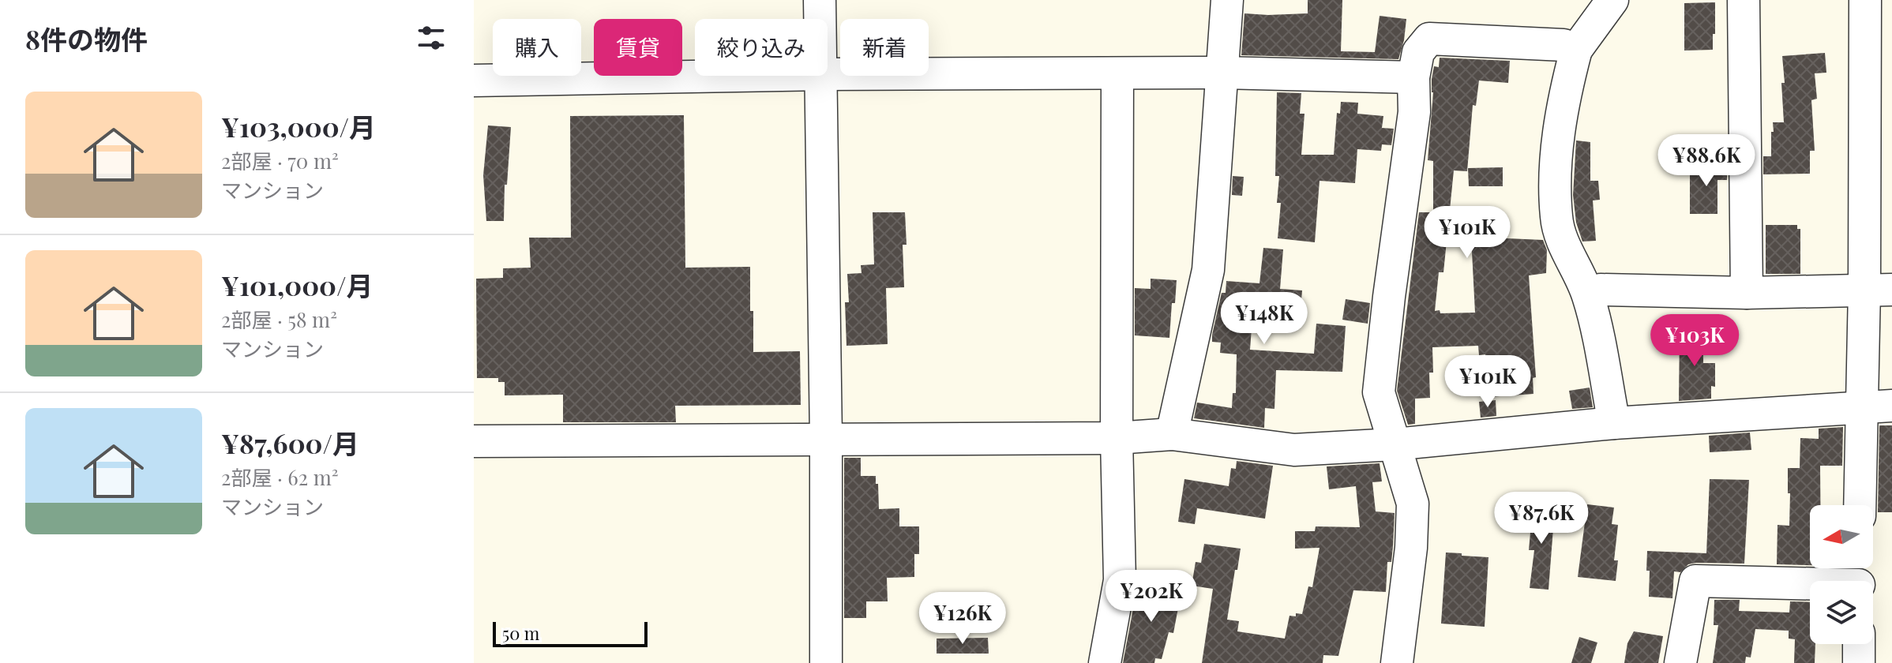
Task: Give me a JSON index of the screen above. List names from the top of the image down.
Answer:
{
  "scale_bar": "50 m",
  "north": "left",
  "page": {
    "heading": "8件の物件",
    "chip": [
      "購入",
      "賃貸",
      "絞り込み",
      "新着"
    ],
    "list": [
      {
        "name": "¥103,000/月",
        "note": "2部屋 · 70 m² · マンション"
      },
      {
        "name": "¥101,000/月",
        "note": "2部屋 · 58 m² · マンション"
      },
      {
        "name": "¥87,600/月",
        "note": "2部屋 · 62 m² · マンション"
      }
    ],
    "price": [
      "¥88.6K",
      "¥101K",
      "¥148K",
      "¥103K",
      "¥101K",
      "¥87.6K",
      "¥202K",
      "¥126K"
    ],
    "scale": "50 m"
  }
}
